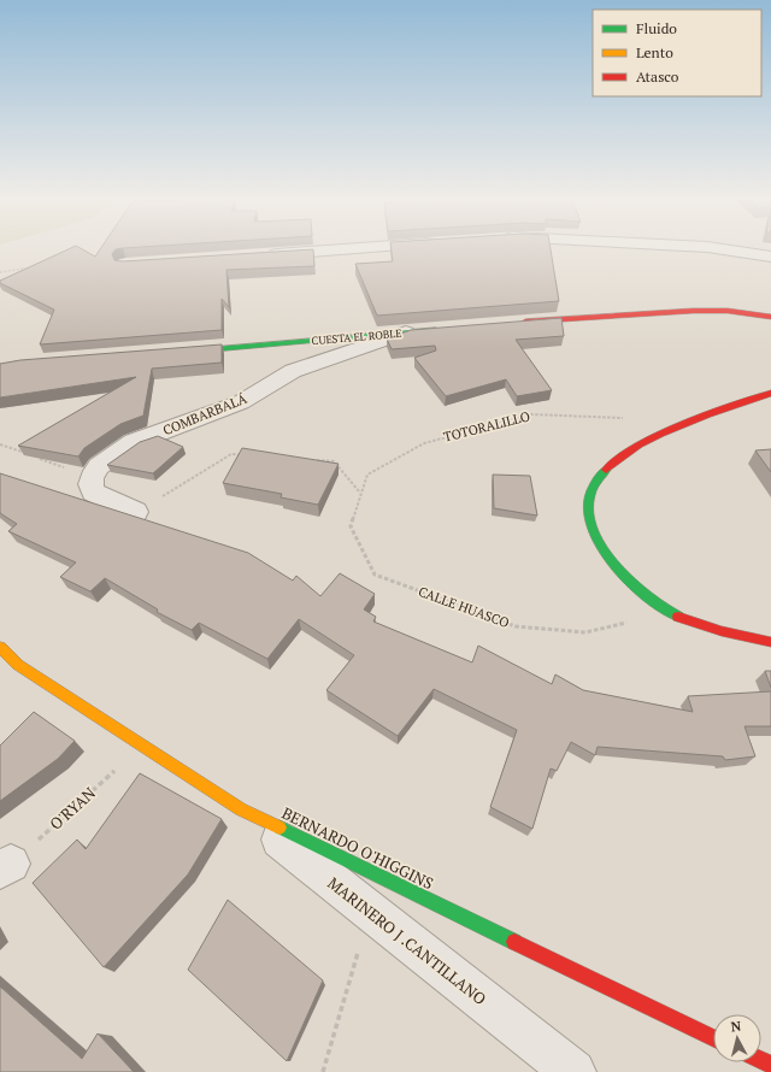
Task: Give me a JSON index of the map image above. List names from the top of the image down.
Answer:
{
  "streets": {
    "main road": ["CUESTA EL ROBLE", "BERNARDO O'HIGGINS"],
    "street": ["COMBARBALÁ", "MARINERO J .CANTILLANO"],
    "path": ["TOTORALILLO", "CALLE HUASCO", "O'RYAN"]
  },
  "crossings": [
    ["CUESTA EL ROBLE", "COMBARBALÁ"],
    ["TOTORALILLO", "CALLE HUASCO"],
    ["O'RYAN", "BERNARDO O'HIGGINS"],
    ["BERNARDO O'HIGGINS", "MARINERO J .CANTILLANO"]
  ],
  "legend": ["Fluido", "Lento", "Atasco"],
  "north": "top"
}
